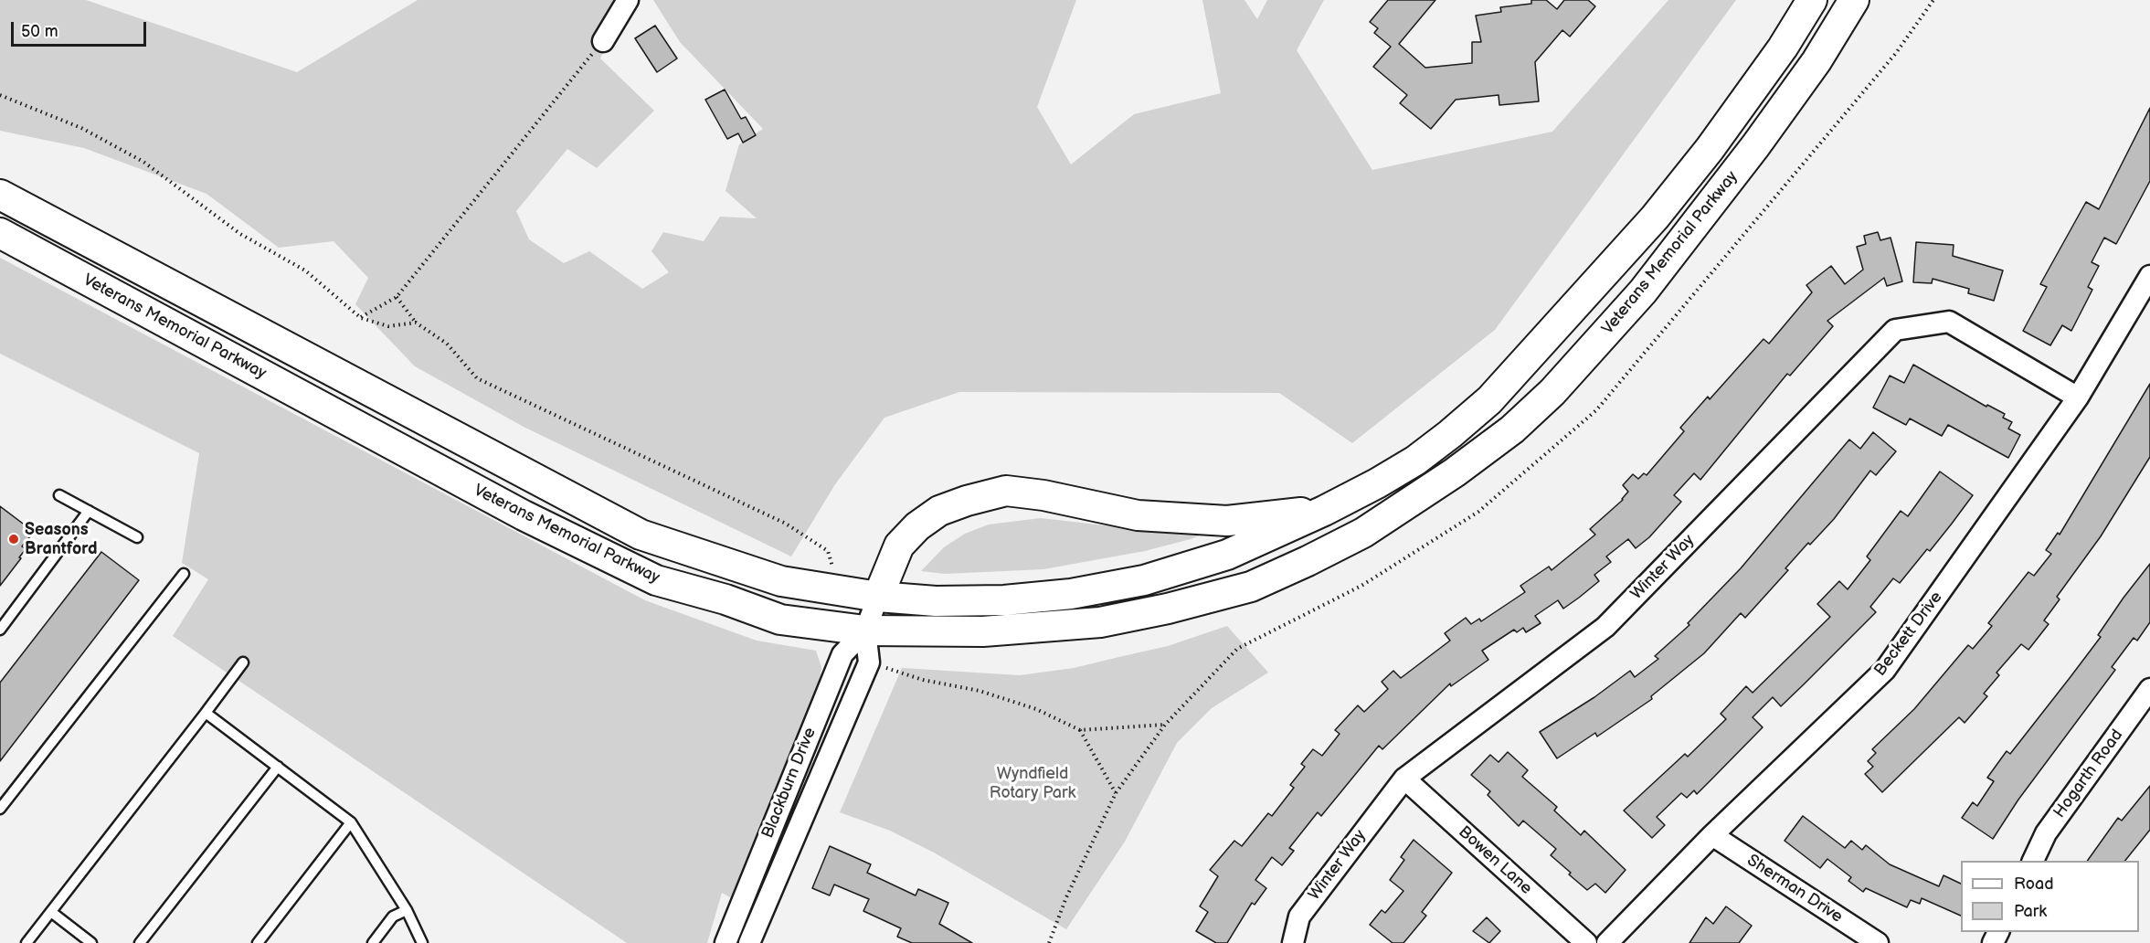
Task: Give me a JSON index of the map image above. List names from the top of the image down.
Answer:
{
  "streets": {
    "main road": ["Veterans Memorial Parkway"],
    "street": [
      "Winter Way",
      "Beckett Drive",
      "Hogarth Road",
      "Blackburn Drive",
      "Bowen Lane",
      "Sherman Drive"
    ]
  },
  "crossings": [
    ["Veterans Memorial Parkway", "Blackburn Drive"],
    ["Winter Way", "Beckett Drive"],
    ["Winter Way", "Bowen Lane"],
    ["Beckett Drive", "Sherman Drive"]
  ],
  "parks": ["Wyndfield Rotary Park"],
  "places": ["Seasons Brantford"],
  "legend": ["Road", "Park"],
  "scale_bar": "50 m"
}
